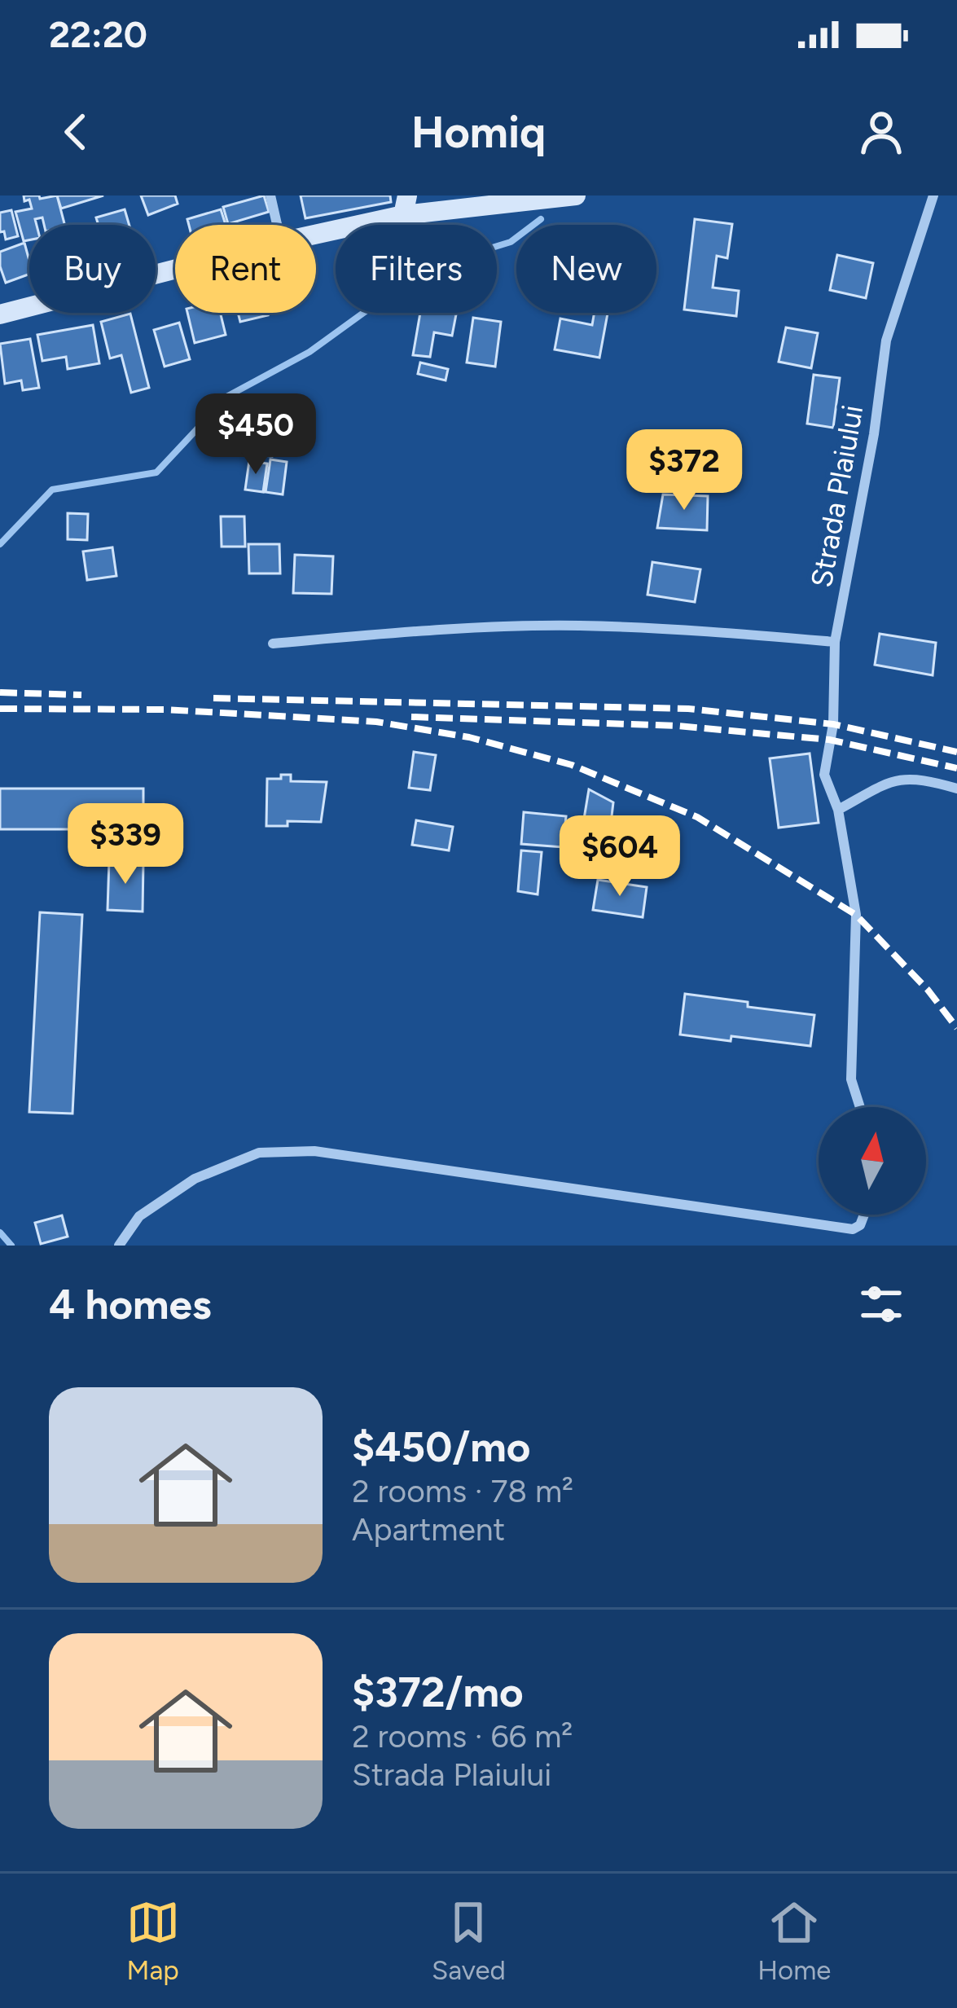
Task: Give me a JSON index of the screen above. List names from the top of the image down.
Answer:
{
  "streets": {
    "street": ["Strada Plaiului"]
  },
  "north": "top",
  "page": {
    "status": "22:20",
    "header": "Homiq",
    "chip": [
      "Buy",
      "Rent",
      "Filters",
      "New"
    ],
    "price": [
      "$450",
      "$372",
      "$339",
      "$604"
    ],
    "heading": "4 homes",
    "list": [
      {
        "name": "$450/mo",
        "note": "2 rooms · 78 m² · Apartment"
      },
      {
        "name": "$372/mo",
        "note": "2 rooms · 66 m² · Strada Plaiului"
      }
    ],
    "tabs": ["Map", "Saved", "Home"]
  }
}
